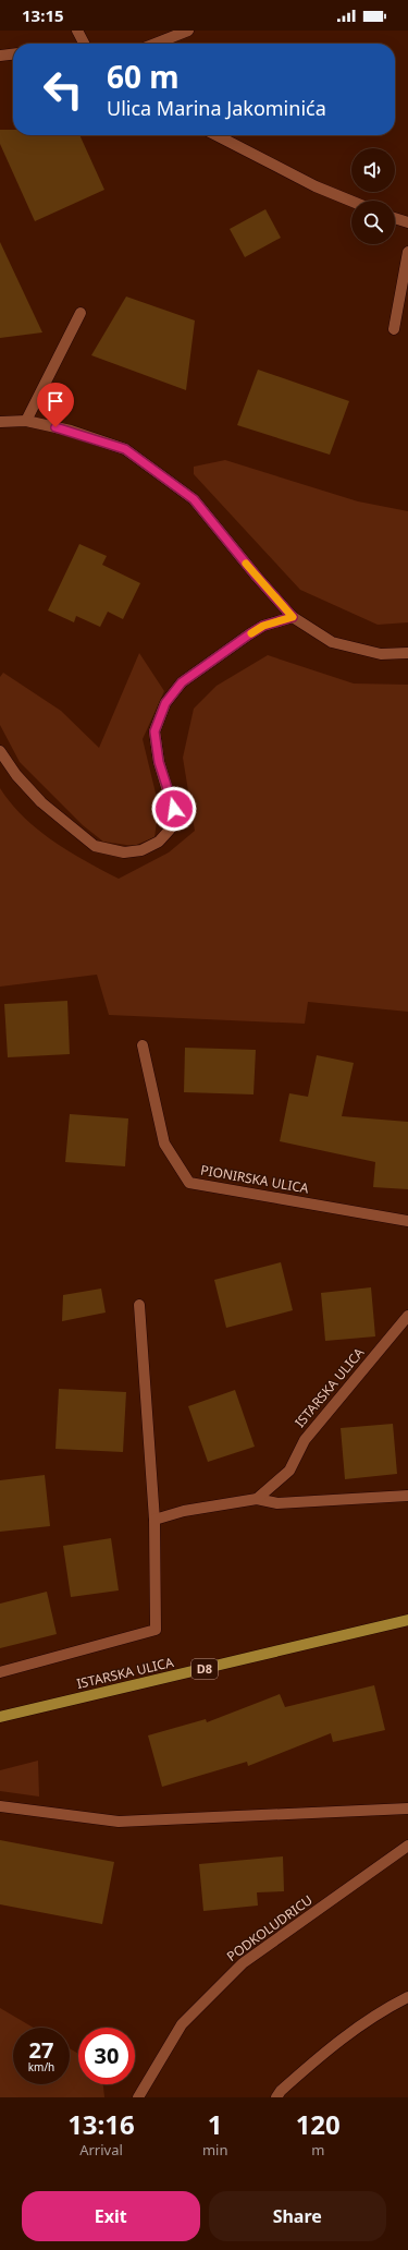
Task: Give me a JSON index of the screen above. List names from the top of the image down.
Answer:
{
  "streets": {
    "main road": ["ISTARSKA ULICA", "D8"],
    "street": ["PIONIRSKA ULICA", "PODKOLUDRICU"]
  },
  "page": {
    "status": "13:15",
    "turn": ["60 m", "Ulica Marina Jakominića"],
    "speed": "27 km/h",
    "limit": "30",
    "eta": [
      "13:16",
      "Arrival",
      "1",
      "min",
      "120",
      "m"
    ],
    "buttons": ["Exit", "Share"]
  }
}
